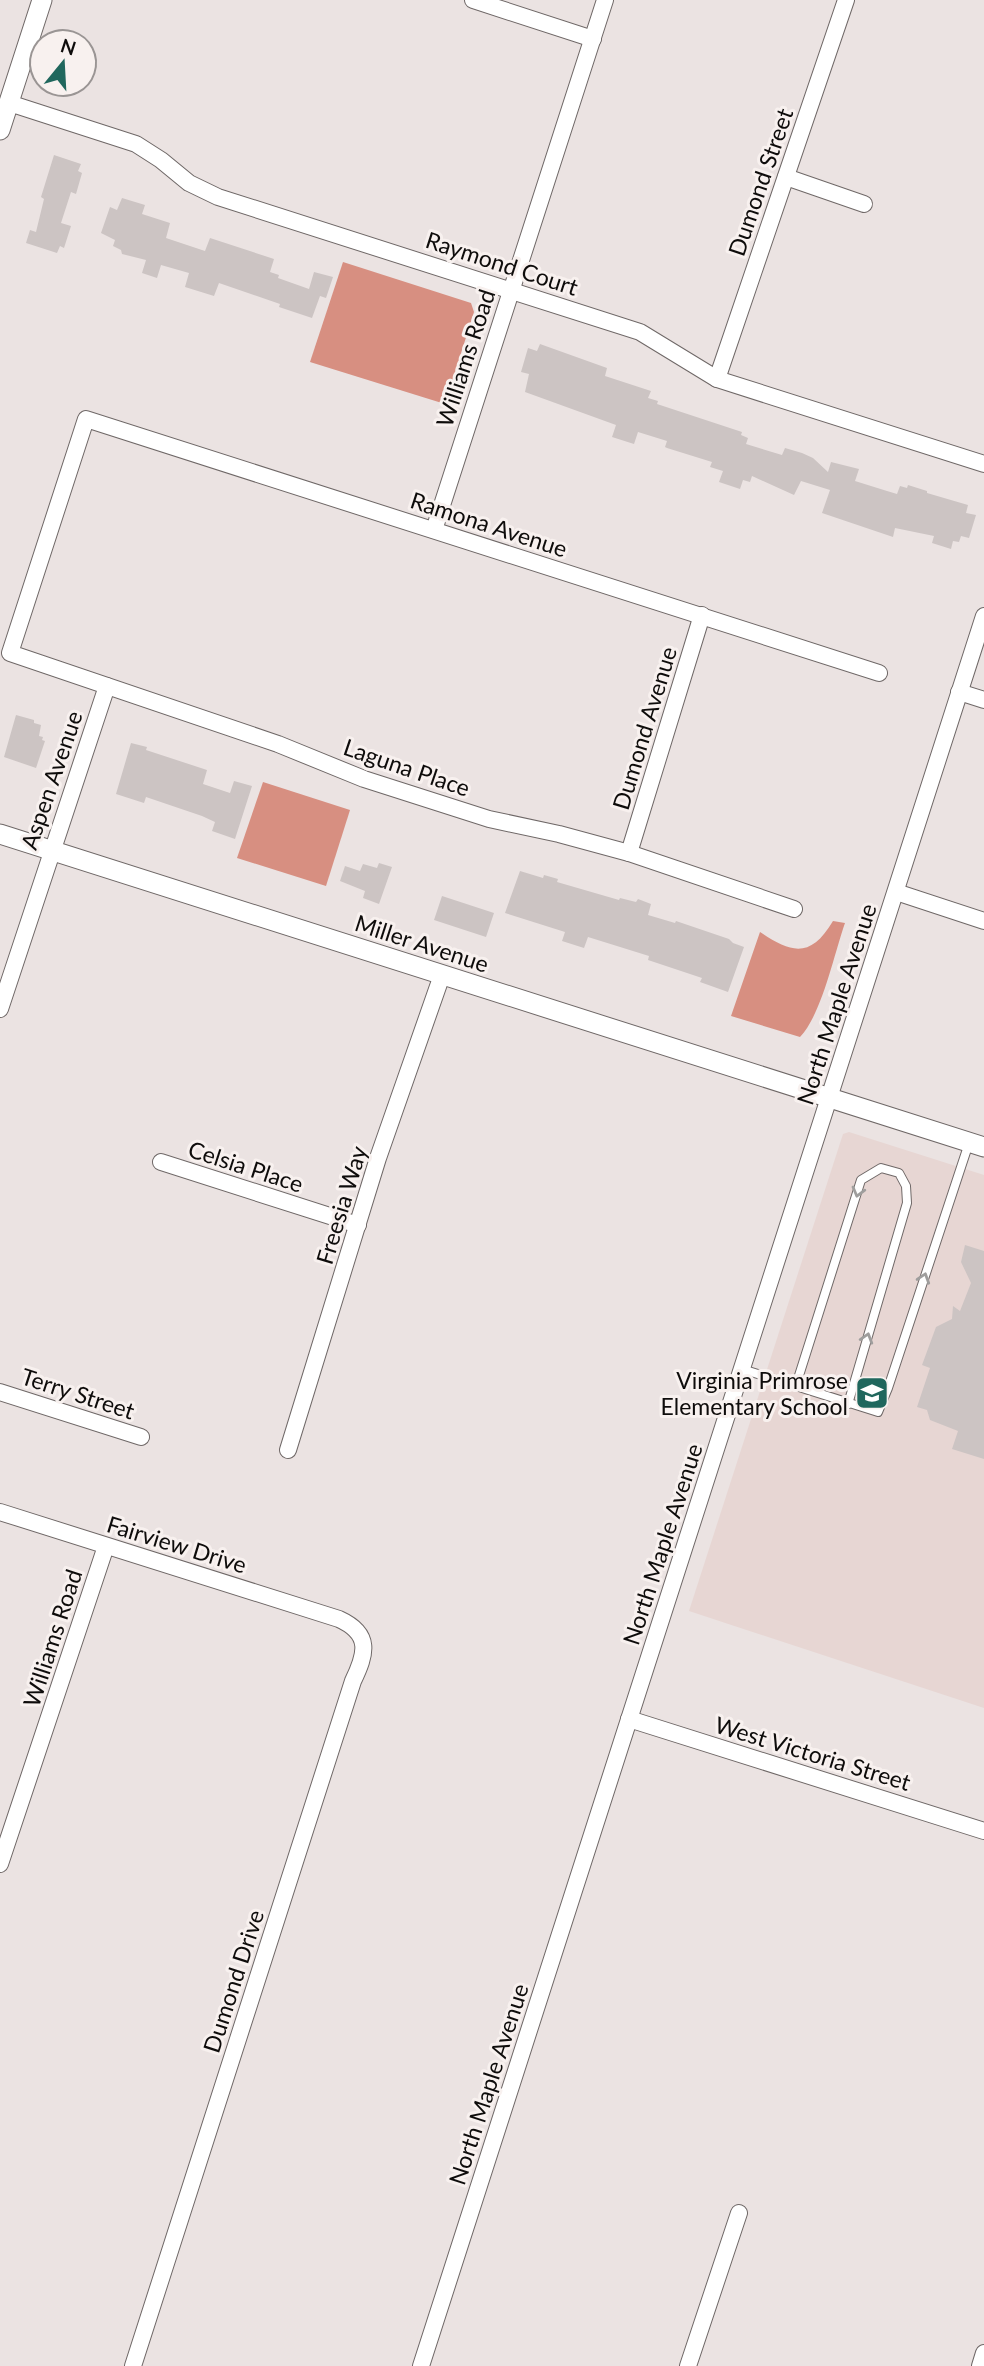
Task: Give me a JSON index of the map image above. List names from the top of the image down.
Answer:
{
  "streets": {
    "street": [
      "Dumond Street",
      "Raymond Court",
      "Williams Road",
      "Ramona Avenue",
      "Dumond Avenue",
      "Laguna Place",
      "Aspen Avenue",
      "Miller Avenue",
      "North Maple Avenue",
      "Celsia Place",
      "Freesia Way",
      "Terry Street",
      "Fairview Drive",
      "West Victoria Street",
      "Dumond Drive"
    ]
  },
  "crossings": [
    ["Dumond Street", "Raymond Court"],
    ["Raymond Court", "Williams Road"],
    ["Williams Road", "Ramona Avenue"],
    ["Williams Road", "Fairview Drive"],
    ["Ramona Avenue", "Dumond Avenue"],
    ["Ramona Avenue", "Laguna Place"],
    ["Dumond Avenue", "Laguna Place"],
    ["Laguna Place", "Aspen Avenue"],
    ["Aspen Avenue", "Miller Avenue"],
    ["Miller Avenue", "North Maple Avenue"],
    ["Miller Avenue", "Freesia Way"],
    ["North Maple Avenue", "West Victoria Street"],
    ["Celsia Place", "Freesia Way"],
    ["Fairview Drive", "Dumond Drive"]
  ],
  "places": {
    "school or university": ["Virginia Primrose Elementary School"]
  },
  "north": "top"
}
